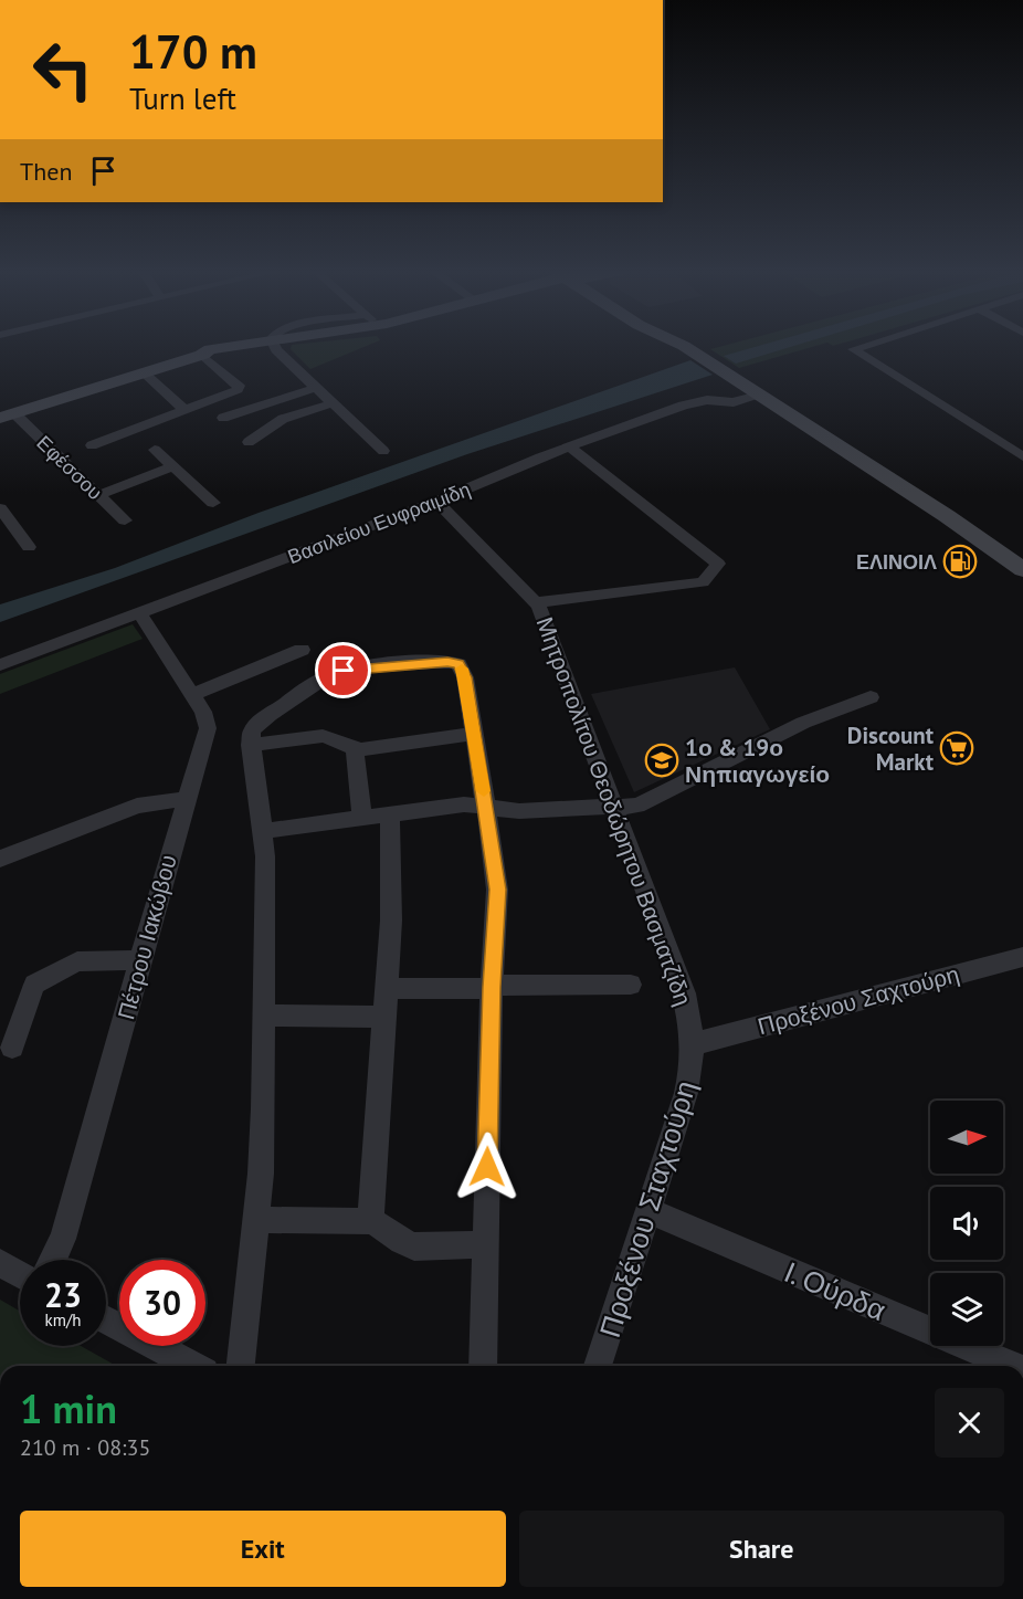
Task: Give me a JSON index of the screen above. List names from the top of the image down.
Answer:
{
  "streets": {
    "street": [
      "Εφέσσου",
      "Βασιλείου Ευφραιμίδη",
      "Μητροπολίτου Θεοδώρητου Βασματζίδη",
      "Πέτρου Ιακώβου",
      "Προξένου Σαχτούρη",
      "Προξένου Σταχτούρη",
      "Ι. Ούρδα"
    ]
  },
  "crossings": [
    ["Βασιλείου Ευφραιμίδη", "Μητροπολίτου Θεοδώρητου Βασματζίδη"],
    ["Βασιλείου Ευφραιμίδη", "Πέτρου Ιακώβου"],
    ["Μητροπολίτου Θεοδώρητου Βασματζίδη", "Προξένου Σαχτούρη"],
    ["Μητροπολίτου Θεοδώρητου Βασματζίδη", "Προξένου Σταχτούρη"],
    ["Προξένου Σαχτούρη", "Προξένου Σταχτούρη"],
    ["Προξένου Σταχτούρη", "Ι. Ούρδα"]
  ],
  "places": {
    "fuel station": ["ΕΛΙΝΟΙΛ"],
    "supermarket": ["Discount Markt"],
    "school or university": ["1ο & 19ο Νηπιαγωγείο"]
  },
  "north": "right",
  "page": {
    "turn": ["170 m", "Turn left"],
    "then": "Then",
    "speed": "23 km/h",
    "limit": "30",
    "heading": ["1 min", "210 m · 08:35"],
    "buttons": ["Exit", "Share"]
  }
}
